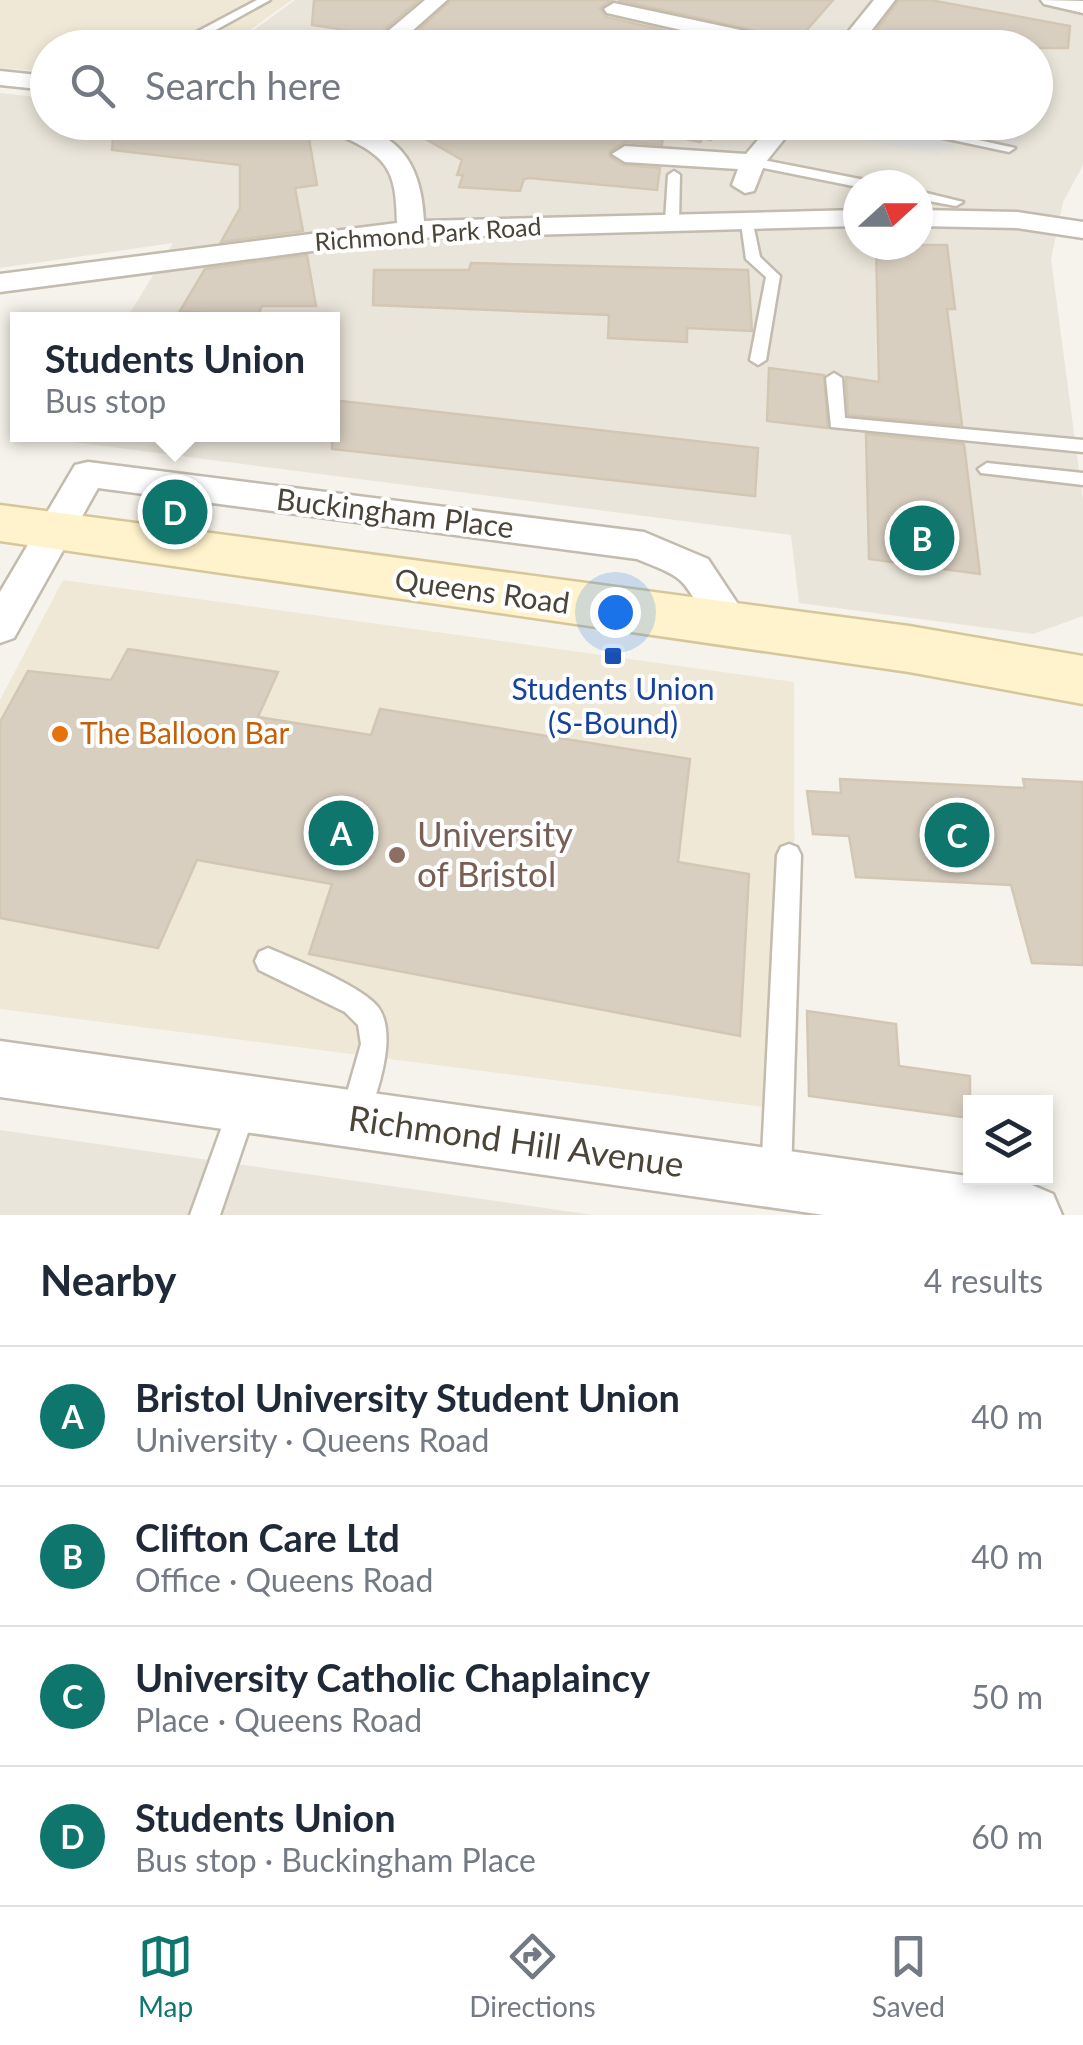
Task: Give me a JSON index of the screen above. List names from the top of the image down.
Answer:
{
  "streets": {
    "main road": ["Queens Road"],
    "street": ["Richmond Park Road", "Richmond Hill Avenue"]
  },
  "places": {
    "transit": ["Students Union (S-Bound)"],
    "other": ["The Balloon Bar", "University of Bristol"]
  },
  "north": "right",
  "page": {
    "search": "Search here",
    "popup": ["Students Union", "Bus stop"],
    "pins": [
      "D",
      "B",
      "A",
      "C"
    ],
    "heading": ["Nearby", "4 results"],
    "list": [
      {
        "mark": "A",
        "name": "Bristol University Student Union",
        "note": "University · Queens Road",
        "value": "40 m"
      },
      {
        "mark": "B",
        "name": "Clifton Care Ltd",
        "note": "Office · Queens Road",
        "value": "40 m"
      },
      {
        "mark": "C",
        "name": "University Catholic Chaplaincy",
        "note": "Place · Queens Road",
        "value": "50 m"
      },
      {
        "mark": "D",
        "name": "Students Union",
        "note": "Bus stop · Buckingham Place",
        "value": "60 m"
      }
    ],
    "nav": ["Map", "Directions", "Saved"]
  }
}
